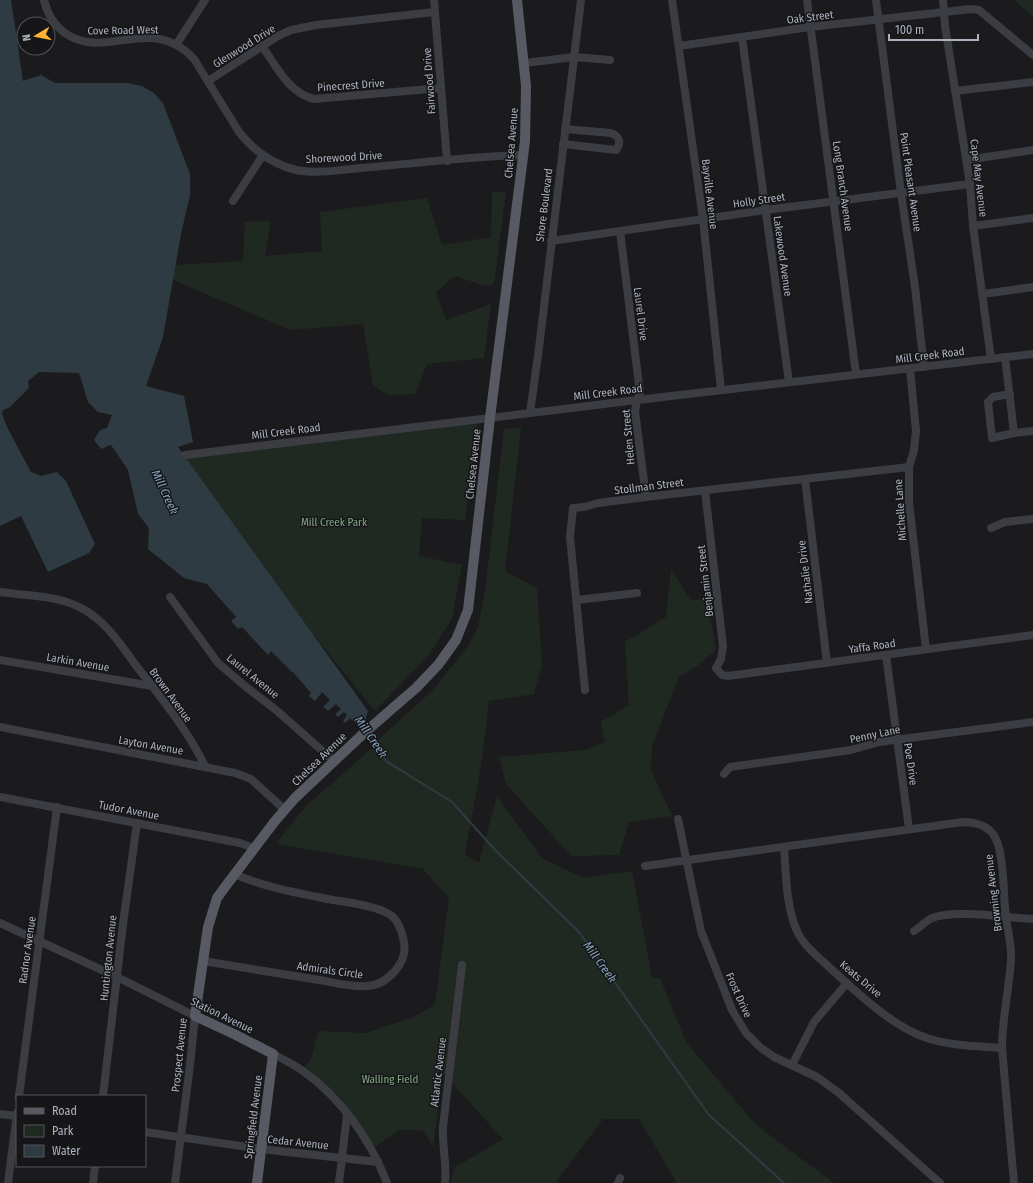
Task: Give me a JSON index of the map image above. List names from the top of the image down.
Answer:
{
  "streets": {
    "main road": [
      "Chelsea Avenue",
      "Station Avenue",
      "Prospect Avenue",
      "Springfield Avenue"
    ],
    "street": [
      "Oak Street",
      "Cove Road West",
      "Glenwood Drive",
      "Fairwood Drive",
      "Pinecrest Drive",
      "Shorewood Drive",
      "Cape May Avenue",
      "Point Pleasant Avenue",
      "Long Branch Avenue",
      "Bayville Avenue",
      "Holly Street",
      "Shore Boulevard",
      "Lakewood Avenue",
      "Laurel Drive",
      "Mill Creek Road",
      "Helen Street",
      "Stollman Street",
      "Michelle Lane",
      "Nathalie Drive",
      "Benjamin Street",
      "Yaffa Road",
      "Larkin Avenue",
      "Laurel Avenue",
      "Brown Avenue",
      "Penny Lane",
      "Layton Avenue",
      "Poe Drive",
      "Tudor Avenue",
      "Browning Avenue",
      "Radnor Avenue",
      "Huntington Avenue",
      "Admirals Circle",
      "Keats Drive",
      "Frost Drive",
      "Atlantic Avenue",
      "Cedar Avenue"
    ]
  },
  "crossings": [
    ["Oak Street", "Cape May Avenue"],
    ["Oak Street", "Point Pleasant Avenue"],
    ["Oak Street", "Long Branch Avenue"],
    ["Oak Street", "Bayville Avenue"],
    ["Oak Street", "Lakewood Avenue"],
    ["Cove Road West", "Shorewood Drive"],
    ["Glenwood Drive", "Fairwood Drive"],
    ["Glenwood Drive", "Pinecrest Drive"],
    ["Glenwood Drive", "Shorewood Drive"],
    ["Fairwood Drive", "Pinecrest Drive"],
    ["Fairwood Drive", "Shorewood Drive"],
    ["Chelsea Avenue", "Shorewood Drive"],
    ["Chelsea Avenue", "Mill Creek Road"],
    ["Chelsea Avenue", "Laurel Avenue"],
    ["Chelsea Avenue", "Layton Avenue"],
    ["Chelsea Avenue", "Tudor Avenue"],
    ["Chelsea Avenue", "Prospect Avenue"],
    ["Cape May Avenue", "Holly Street"],
    ["Cape May Avenue", "Mill Creek Road"],
    ["Point Pleasant Avenue", "Holly Street"],
    ["Point Pleasant Avenue", "Mill Creek Road"],
    ["Long Branch Avenue", "Holly Street"],
    ["Long Branch Avenue", "Mill Creek Road"],
    ["Bayville Avenue", "Holly Street"],
    ["Bayville Avenue", "Mill Creek Road"],
    ["Holly Street", "Shore Boulevard"],
    ["Holly Street", "Lakewood Avenue"],
    ["Holly Street", "Laurel Drive"],
    ["Shore Boulevard", "Mill Creek Road"],
    ["Lakewood Avenue", "Mill Creek Road"],
    ["Laurel Drive", "Mill Creek Road"],
    ["Laurel Drive", "Helen Street"],
    ["Mill Creek Road", "Helen Street"],
    ["Mill Creek Road", "Michelle Lane"],
    ["Helen Street", "Stollman Street"],
    ["Stollman Street", "Michelle Lane"],
    ["Stollman Street", "Nathalie Drive"],
    ["Stollman Street", "Benjamin Street"],
    ["Michelle Lane", "Yaffa Road"],
    ["Nathalie Drive", "Yaffa Road"],
    ["Benjamin Street", "Yaffa Road"],
    ["Yaffa Road", "Poe Drive"],
    ["Larkin Avenue", "Brown Avenue"],
    ["Brown Avenue", "Layton Avenue"],
    ["Penny Lane", "Poe Drive"],
    ["Poe Drive", "Browning Avenue"],
    ["Tudor Avenue", "Radnor Avenue"],
    ["Tudor Avenue", "Huntington Avenue"],
    ["Tudor Avenue", "Prospect Avenue"],
    ["Browning Avenue", "Keats Drive"],
    ["Browning Avenue", "Frost Drive"],
    ["Radnor Avenue", "Station Avenue"],
    ["Huntington Avenue", "Station Avenue"],
    ["Admirals Circle", "Prospect Avenue"],
    ["Station Avenue", "Prospect Avenue"],
    ["Station Avenue", "Springfield Avenue"],
    ["Station Avenue", "Cedar Avenue"],
    ["Prospect Avenue", "Cedar Avenue"],
    ["Springfield Avenue", "Cedar Avenue"]
  ],
  "water": ["Mill Creek"],
  "parks": ["Mill Creek Park", "Walling Field"],
  "legend": ["Road", "Park", "Water"],
  "scale_bar": "100 m",
  "north": "left"
}
